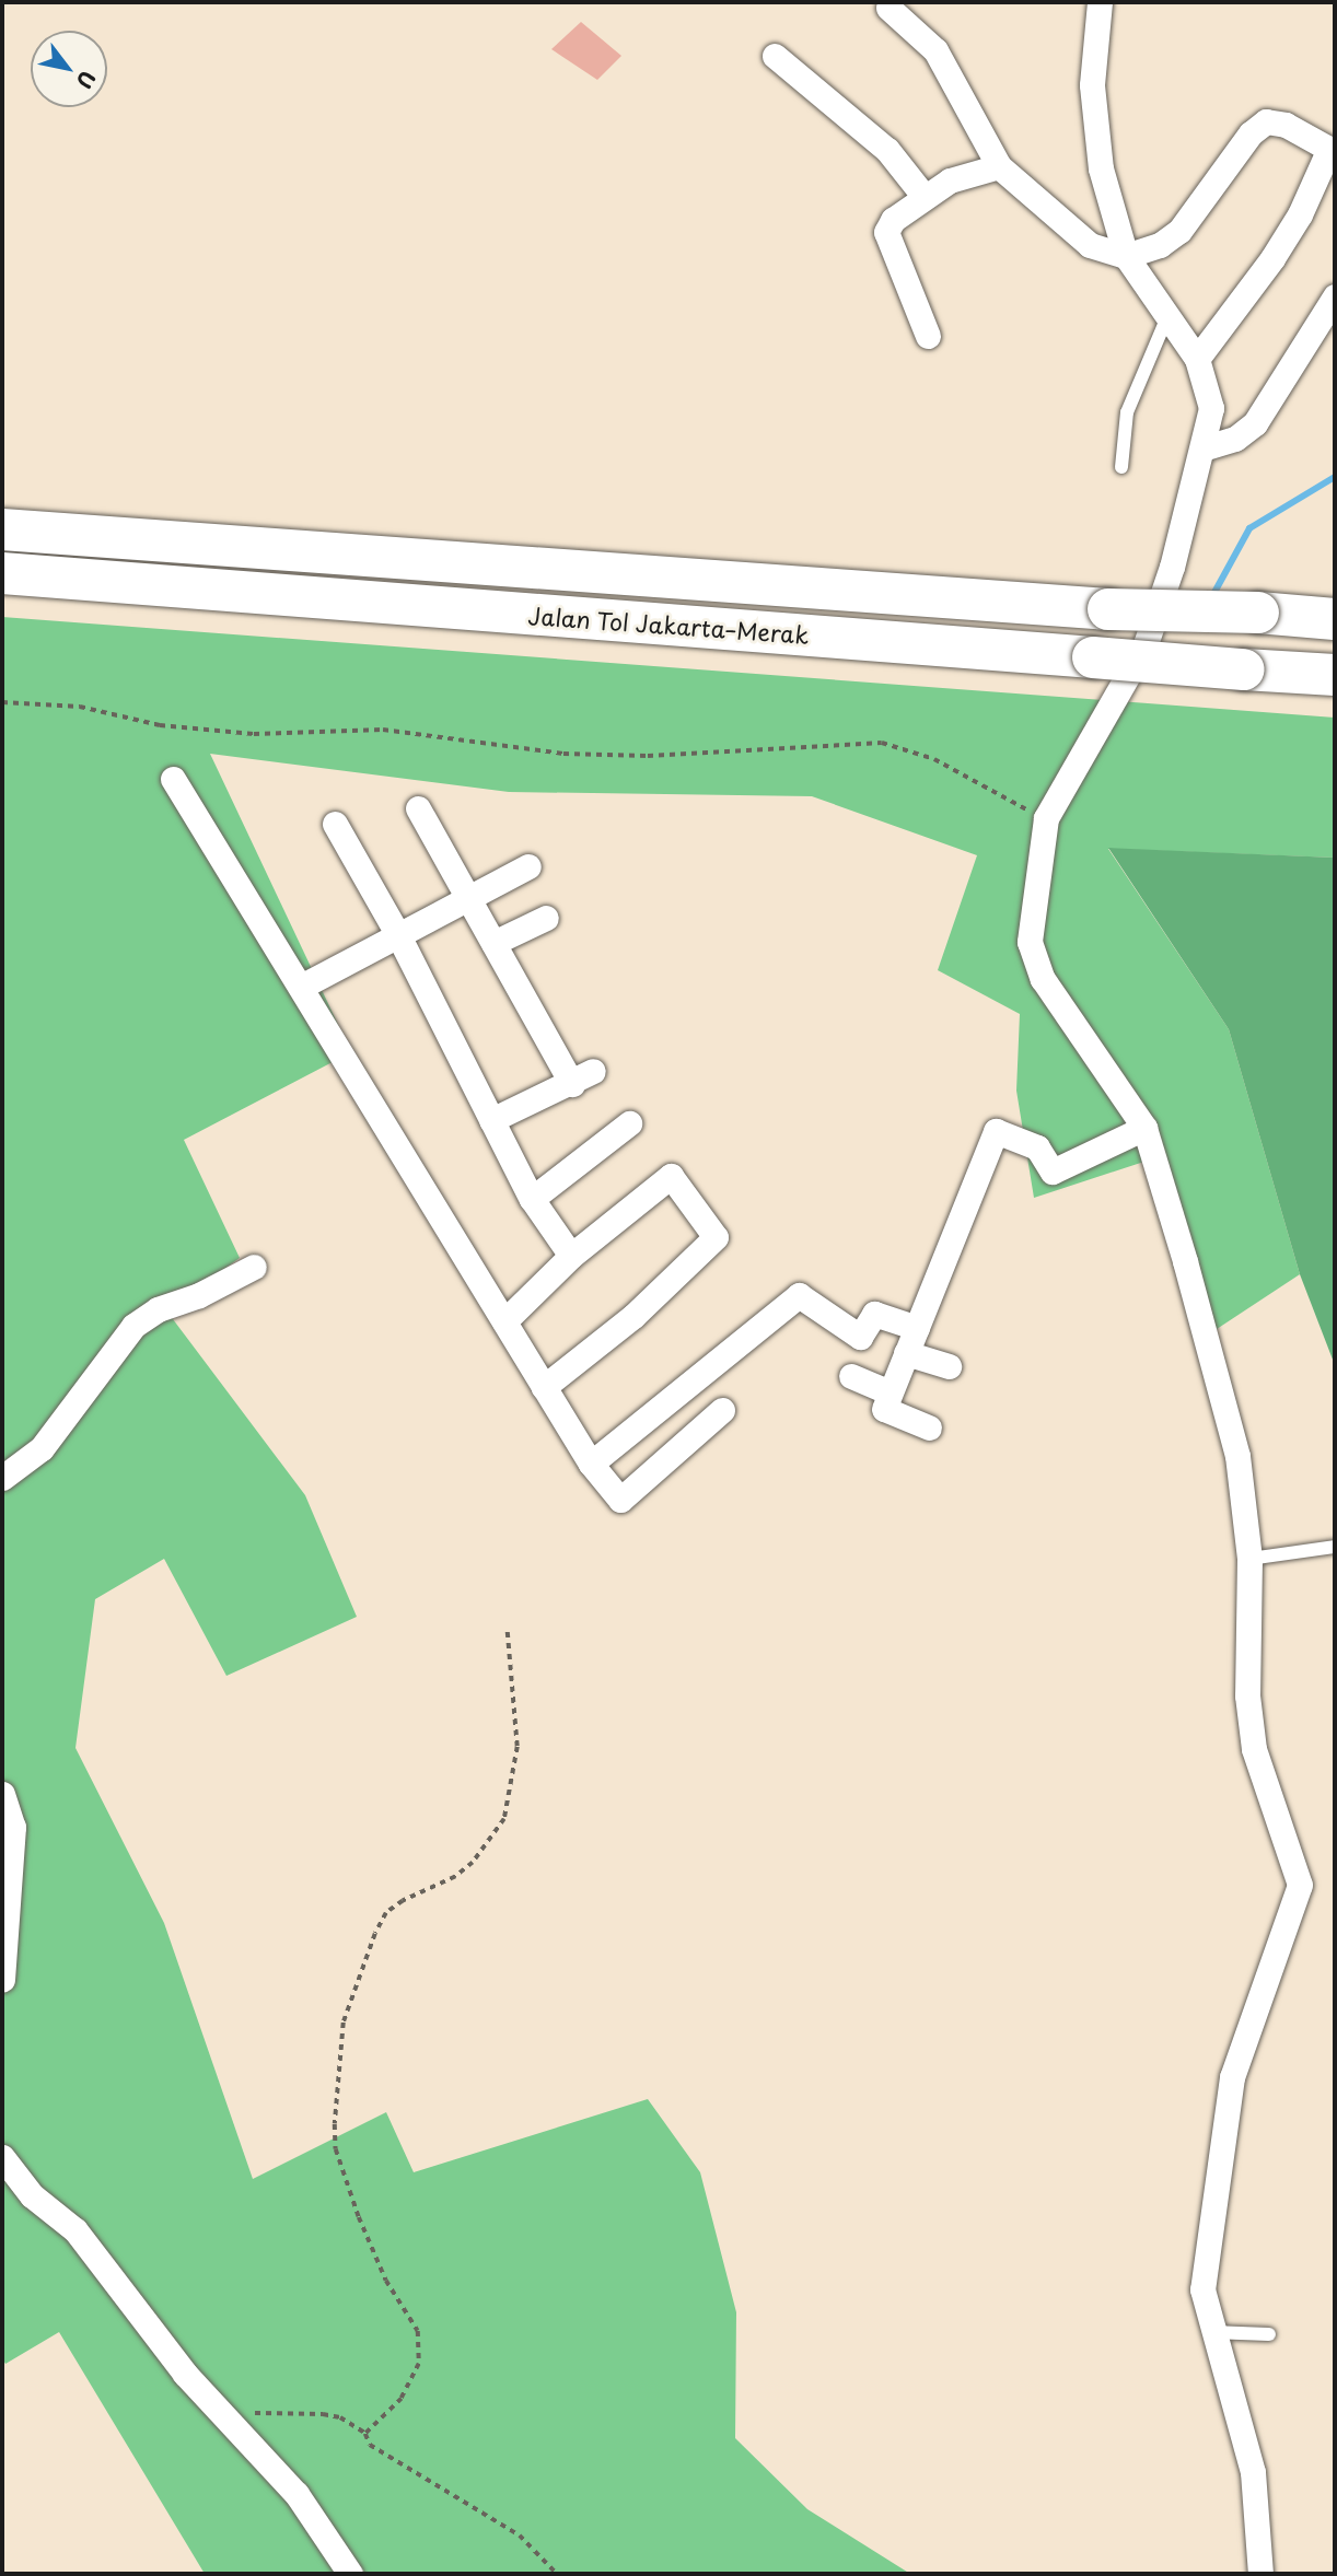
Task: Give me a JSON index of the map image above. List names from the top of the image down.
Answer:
{
  "streets": {
    "highway": ["Jalan Tol Jakarta–Merak"]
  },
  "north": "bottom right"
}
